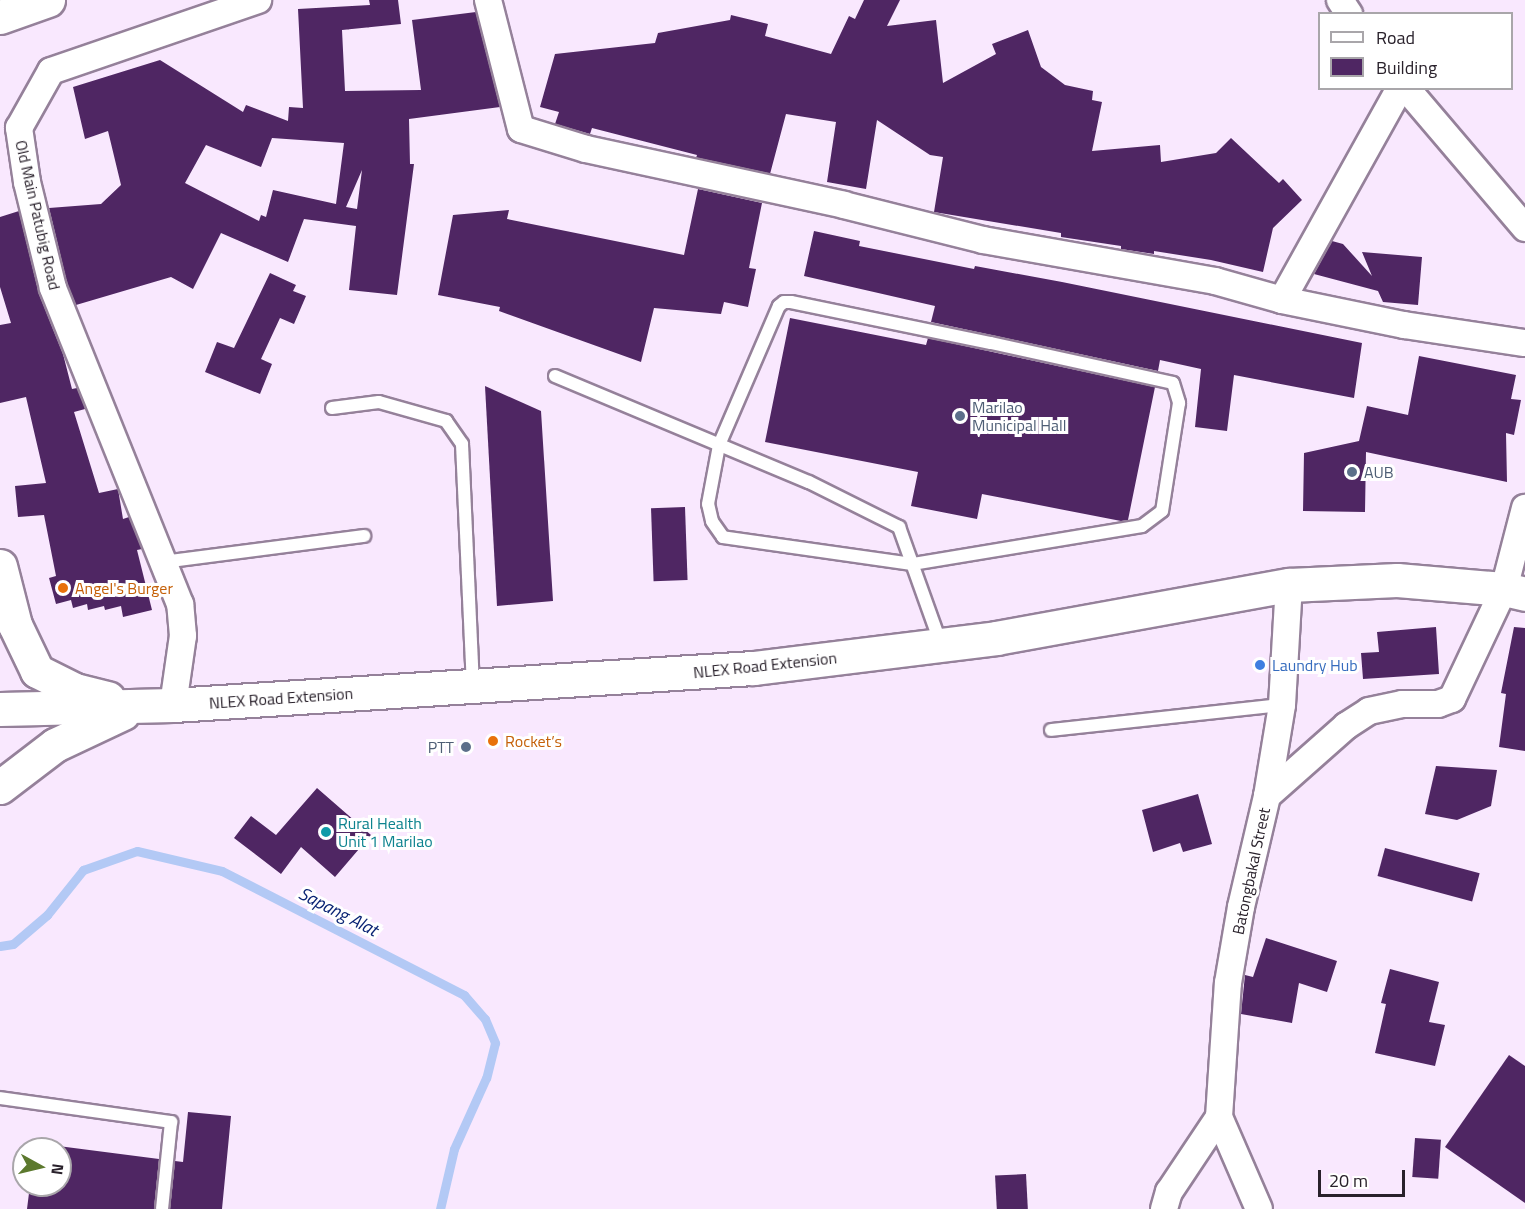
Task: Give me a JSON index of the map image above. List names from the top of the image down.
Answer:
{
  "streets": {
    "main road": ["NLEX Road Extension"],
    "street": ["Old Main Patubig Road", "Batongbakal Street"]
  },
  "crossings": [
    ["Old Main Patubig Road", "NLEX Road Extension"],
    ["NLEX Road Extension", "Batongbakal Street"]
  ],
  "water": ["Sapang Alat"],
  "places": [
    "Marilao Municipal Hall",
    "AUB",
    "Angel's Burger",
    "Laundry Hub",
    "Rocket’s",
    "PTT",
    "Rural Health Unit 1 Marilao"
  ],
  "legend": ["Road", "Building"],
  "scale_bar": "20 m",
  "north": "right"
}
